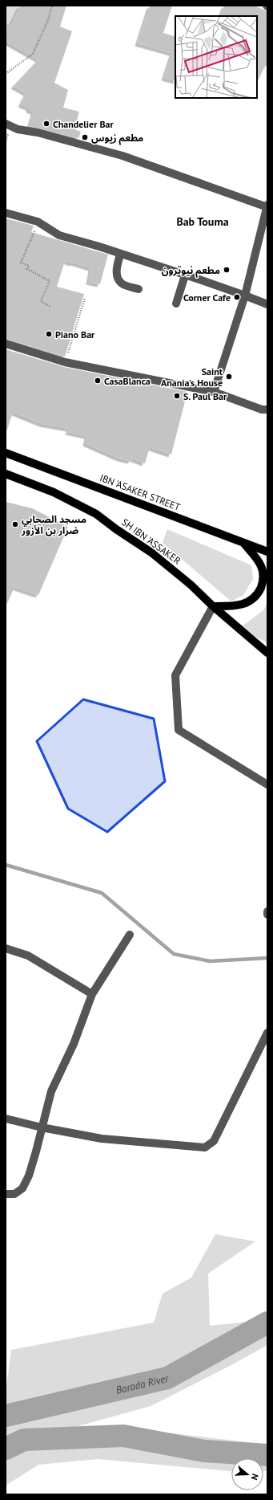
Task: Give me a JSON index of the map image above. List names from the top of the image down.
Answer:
{
  "streets": {
    "main road": ["IBN 'ASAKER STREET", "SH IBN 'ASSAKER"]
  },
  "districts": ["Bab Touma"],
  "water": ["Barada River"],
  "places": [
    "Chandelier Bar",
    "مطعم زيوس",
    "مطعم نيوترون",
    "Corner Cafe",
    "Piano Bar",
    "Saint Anania's House",
    "CasaBlanca",
    "S. Paul Bar",
    "مسجد الصحابي ضرار بن الأزور"
  ],
  "north": "right"
}
